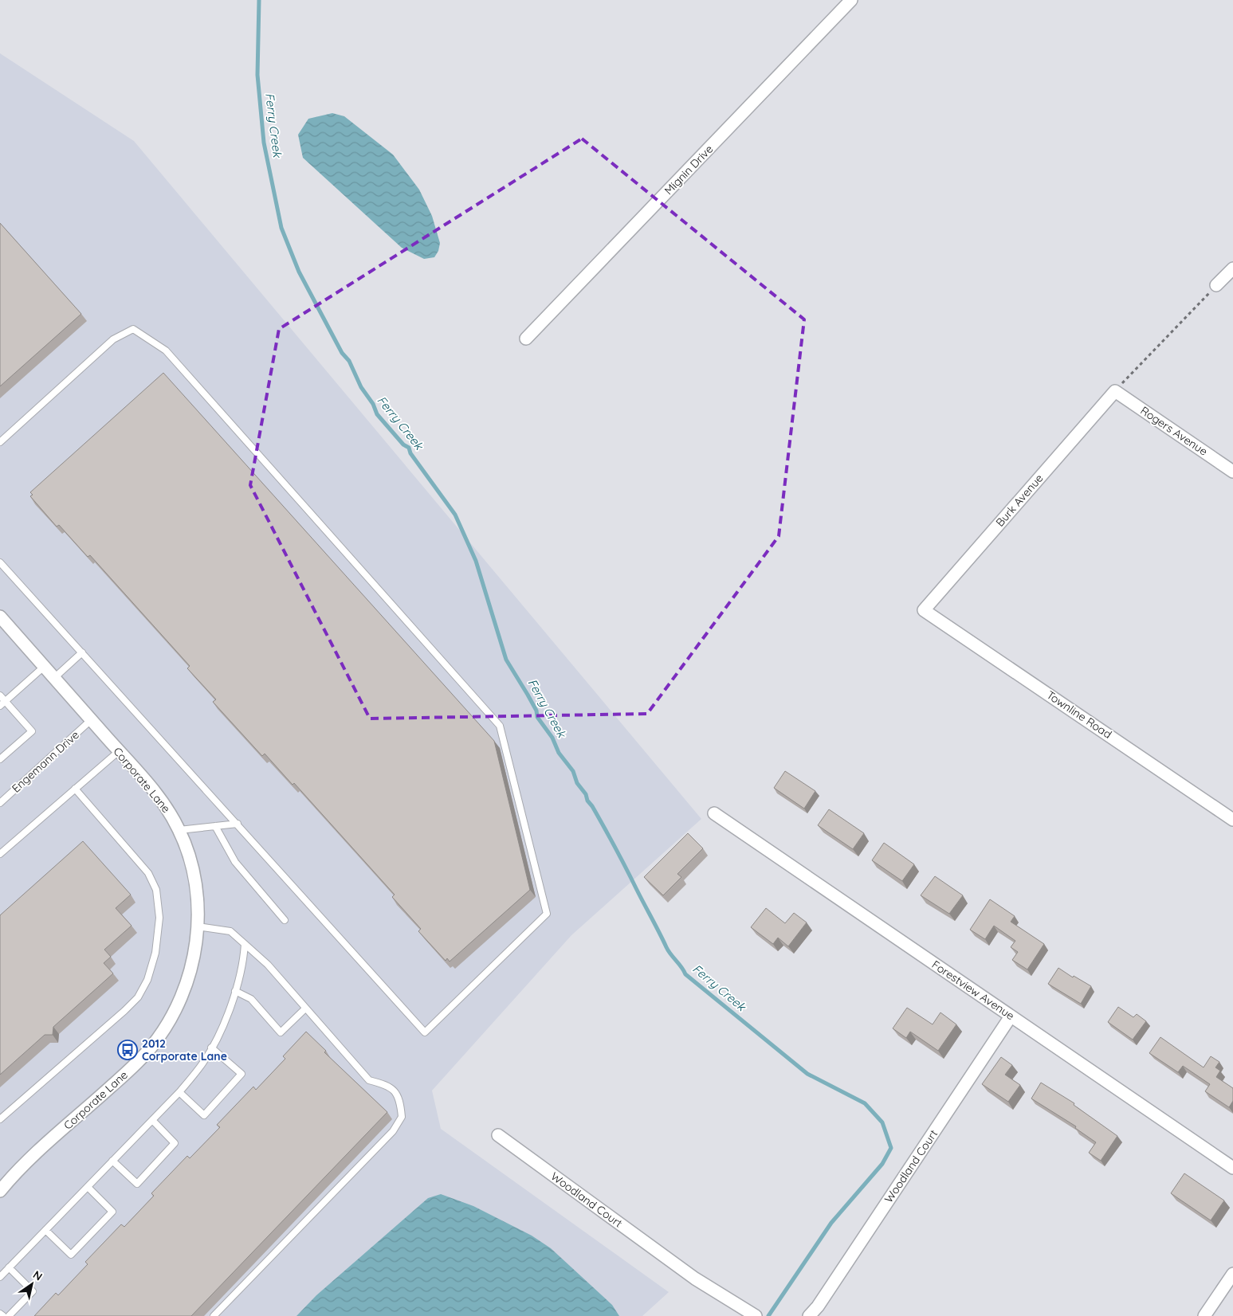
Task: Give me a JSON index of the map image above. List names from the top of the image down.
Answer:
{
  "streets": {
    "street": [
      "Mignin Drive",
      "Rogers Avenue",
      "Burk Avenue",
      "Townline Road",
      "Corporate Lane",
      "Forestview Avenue",
      "Woodland Court"
    ],
    "lane": ["Engemann Drive"]
  },
  "crossings": [
    ["Rogers Avenue", "Burk Avenue"],
    ["Burk Avenue", "Townline Road"],
    ["Engemann Drive", "Corporate Lane"],
    ["Forestview Avenue", "Woodland Court"]
  ],
  "water": ["Ferry Creek"],
  "places": {
    "bus stop": ["2012 Corporate Lane"]
  },
  "north": "top right"
}
